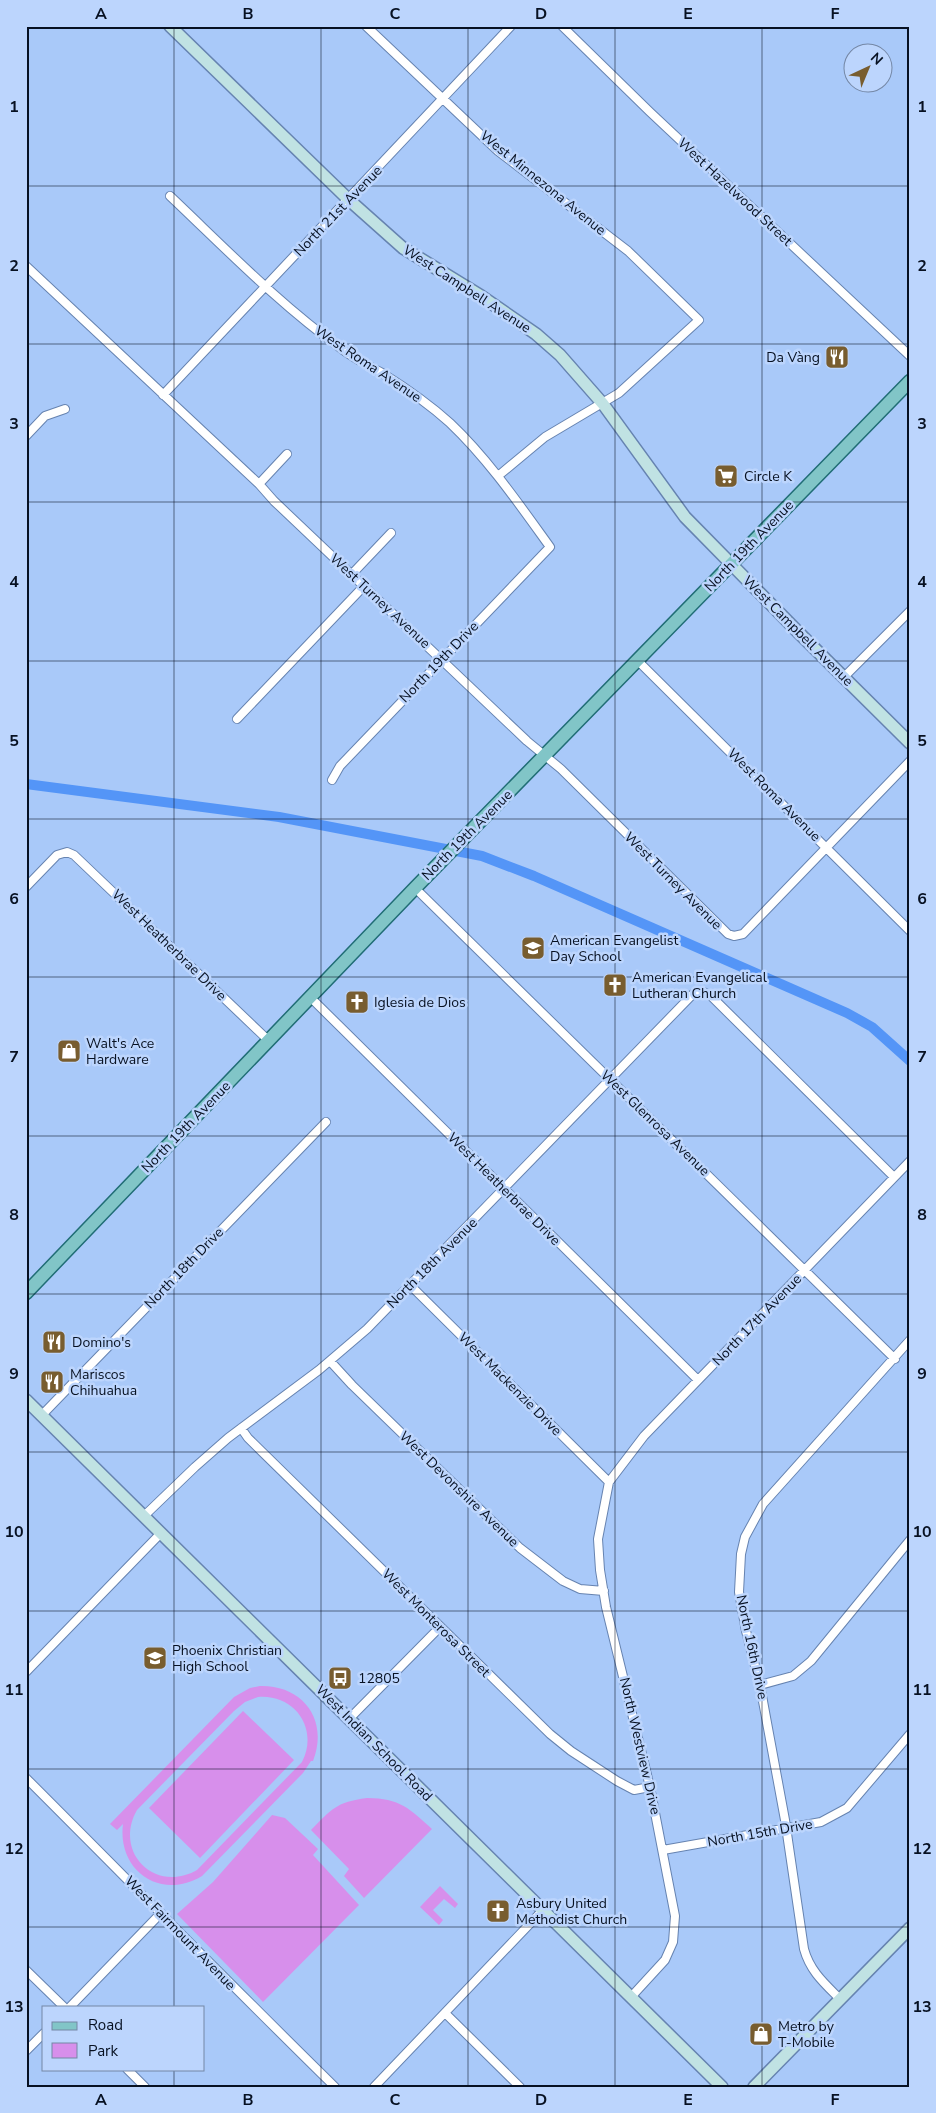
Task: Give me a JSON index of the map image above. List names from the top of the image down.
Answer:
{
  "streets": {
    "main road": ["North 19th Avenue"],
    "street": [
      "West Minnezona Avenue",
      "West Hazelwood Street",
      "North 21st Avenue",
      "West Campbell Avenue",
      "West Roma Avenue",
      "West Turney Avenue",
      "North 19th Drive",
      "West Heatherbrae Drive",
      "West Glenrosa Avenue",
      "North 18th Avenue",
      "North 18th Drive",
      "North 17th Avenue",
      "West Mackenzie Drive",
      "West Devonshire Avenue",
      "West Monterosa Street",
      "North 16th Drive",
      "West Indian School Road",
      "North Westview Drive",
      "North 15th Drive",
      "West Fairmount Avenue"
    ]
  },
  "crossings": [
    ["West Minnezona Avenue", "North 21st Avenue"],
    ["West Minnezona Avenue", "West Campbell Avenue"],
    ["North 21st Avenue", "West Campbell Avenue"],
    ["North 21st Avenue", "West Roma Avenue"],
    ["North 21st Avenue", "West Turney Avenue"],
    ["West Campbell Avenue", "North 19th Avenue"],
    ["West Roma Avenue", "North 19th Avenue"],
    ["West Roma Avenue", "West Turney Avenue"],
    ["West Roma Avenue", "North 19th Drive"],
    ["North 19th Avenue", "West Turney Avenue"],
    ["North 19th Avenue", "West Heatherbrae Drive"],
    ["North 19th Avenue", "West Glenrosa Avenue"],
    ["West Turney Avenue", "North 19th Drive"],
    ["West Heatherbrae Drive", "North 18th Avenue"],
    ["West Heatherbrae Drive", "North 17th Avenue"],
    ["West Glenrosa Avenue", "North 18th Avenue"],
    ["West Glenrosa Avenue", "North 17th Avenue"],
    ["West Glenrosa Avenue", "North 16th Drive"],
    ["North 18th Avenue", "North 17th Avenue"],
    ["North 18th Avenue", "West Mackenzie Drive"],
    ["North 18th Avenue", "West Devonshire Avenue"],
    ["North 18th Avenue", "West Monterosa Street"],
    ["North 18th Avenue", "West Indian School Road"],
    ["North 18th Drive", "West Indian School Road"],
    ["North 17th Avenue", "West Mackenzie Drive"],
    ["North 17th Avenue", "North Westview Drive"],
    ["West Mackenzie Drive", "North Westview Drive"],
    ["West Devonshire Avenue", "North Westview Drive"],
    ["West Monterosa Street", "North Westview Drive"],
    ["North 16th Drive", "North 15th Drive"],
    ["West Indian School Road", "North Westview Drive"],
    ["North Westview Drive", "North 15th Drive"]
  ],
  "places": {
    "restaurant": ["Da Vàng", "Domino's", "Mariscos Chihuahua"],
    "supermarket": ["Circle K"],
    "school or university": ["American Evangelist Day School", "Phoenix Christian High School"],
    "church": ["American Evangelical Lutheran Church", "Iglesia de Dios", "Asbury United Methodist Church"],
    "shop": ["Walt's Ace Hardware", "Metro by T-Mobile"],
    "bus stop": ["12805"]
  },
  "legend": ["Road", "Park"],
  "north": "top right",
  "grid": {
    "columns": [
      "A",
      "B",
      "C",
      "D",
      "E",
      "F"
    ],
    "rows": [
      "1",
      "2",
      "3",
      "4",
      "5",
      "6",
      "7",
      "8",
      "9",
      "10",
      "11",
      "12",
      "13"
    ]
  }
}
